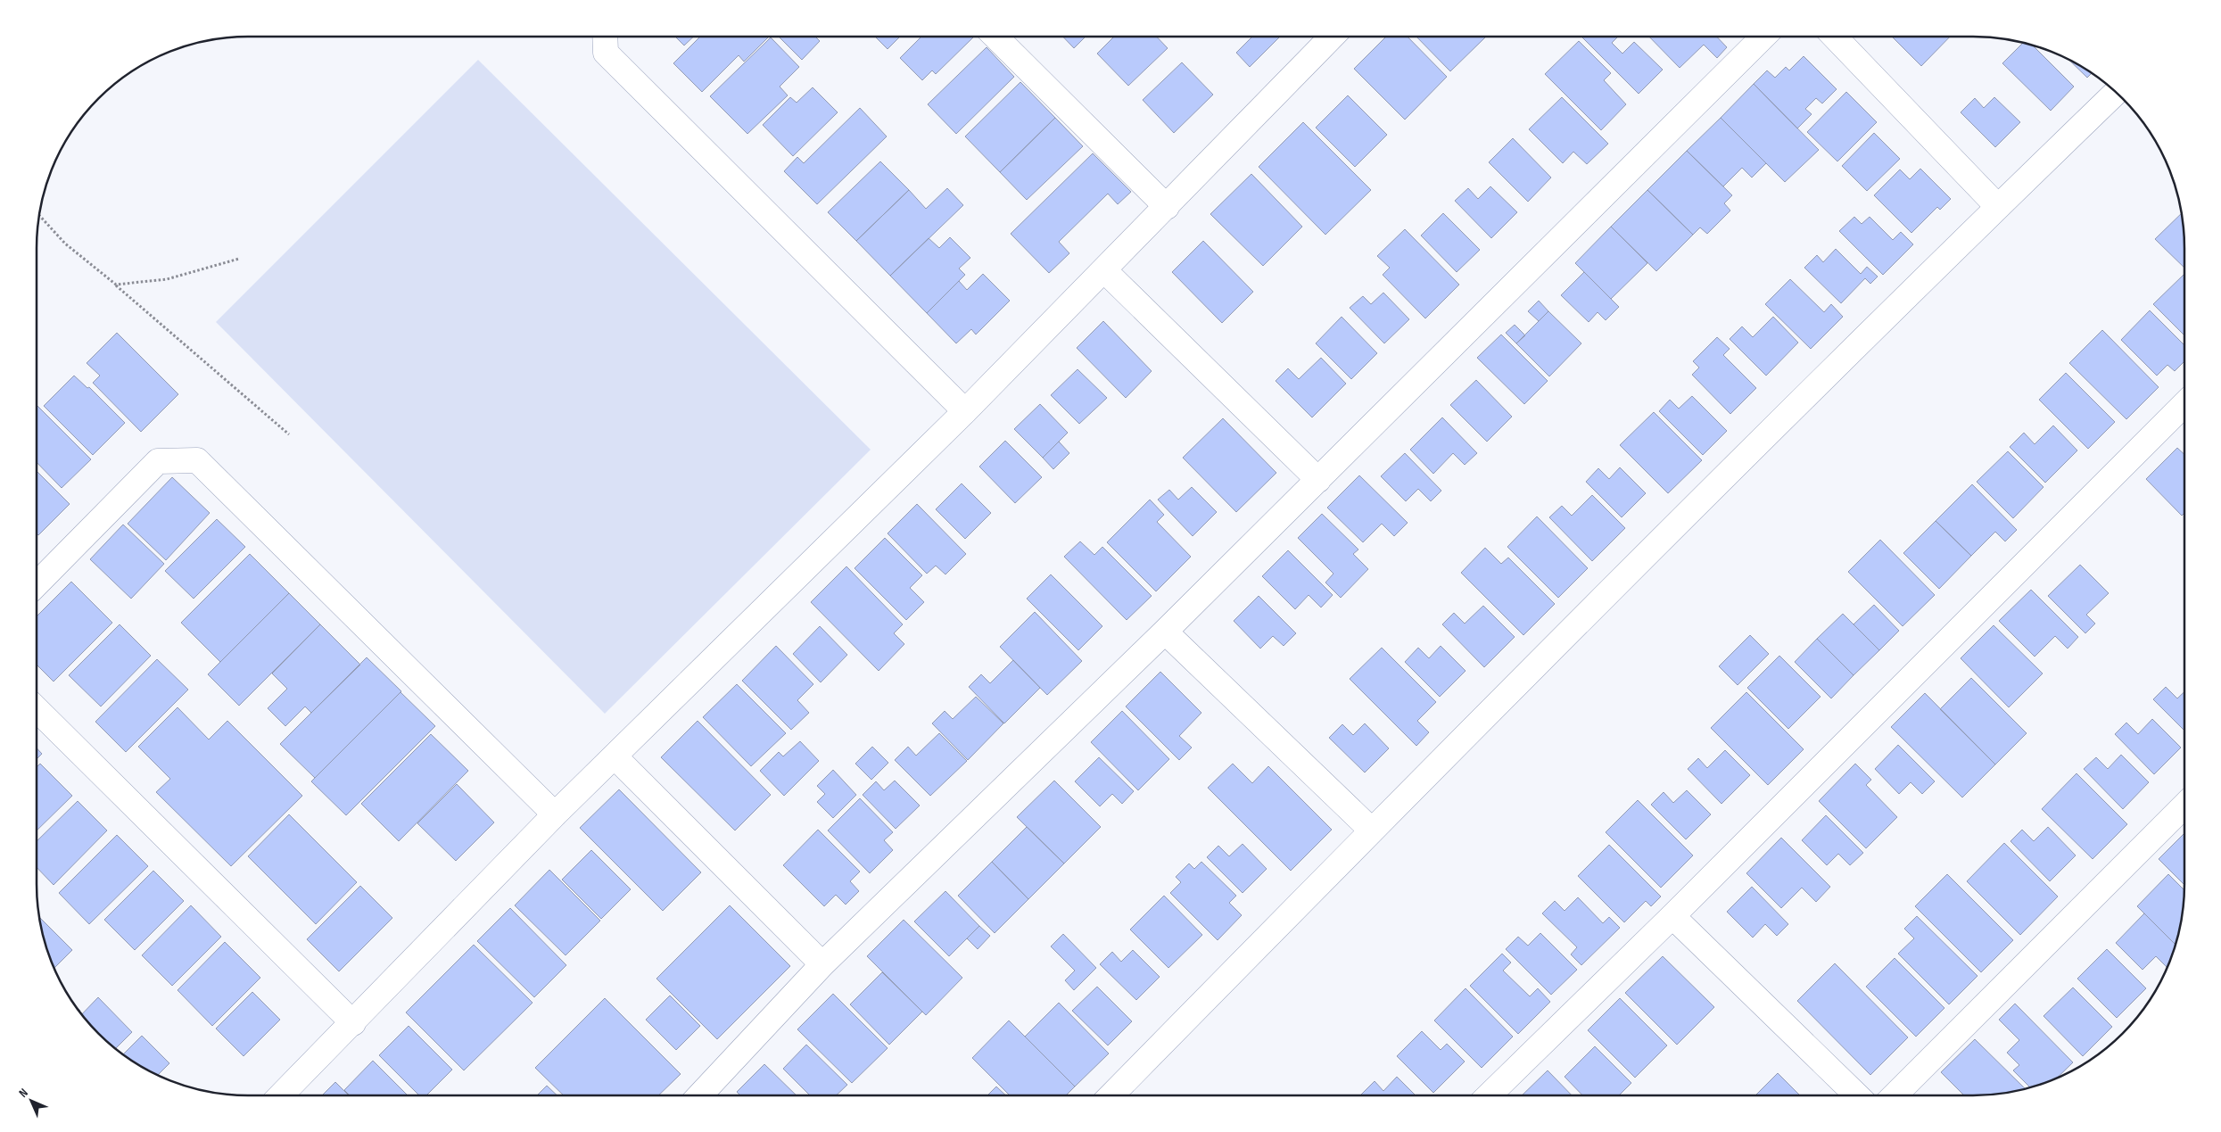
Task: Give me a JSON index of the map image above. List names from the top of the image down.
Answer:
{
  "north": "top left"
}
